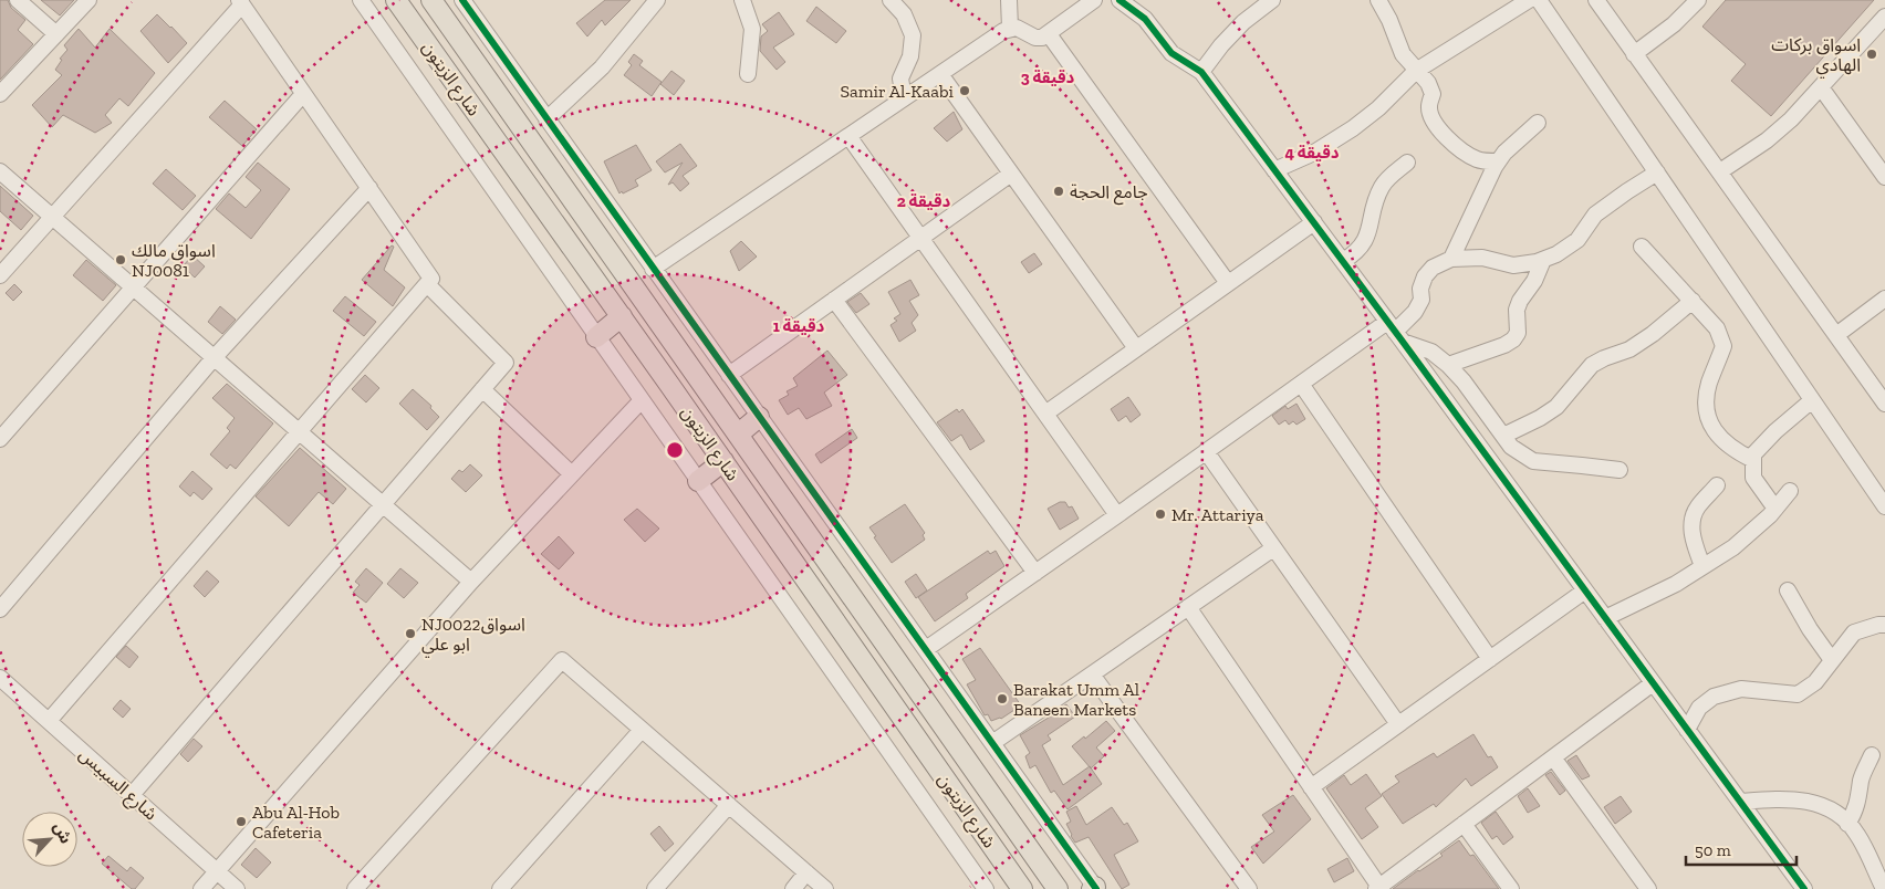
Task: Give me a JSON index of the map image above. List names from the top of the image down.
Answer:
{
  "streets": {
    "main road": ["شارع الزيتون"],
    "street": ["شارع السبيس"]
  },
  "places": [
    "اسواق بركات الهادي",
    "Samir Al-Kaabi",
    "جامع الحجة",
    "اسواق مالك NJ0081",
    "Mr. Attariya",
    "NJ0022اسواق ابو علي",
    "Barakat Umm Al Baneen Markets",
    "Abu Al-Hob Cafeteria"
  ],
  "scale_bar": "50 m",
  "north": "top right",
  "rings": [
    "3 دقيقة",
    "4 دقيقة",
    "2 دقيقة",
    "1 دقيقة"
  ]
}
